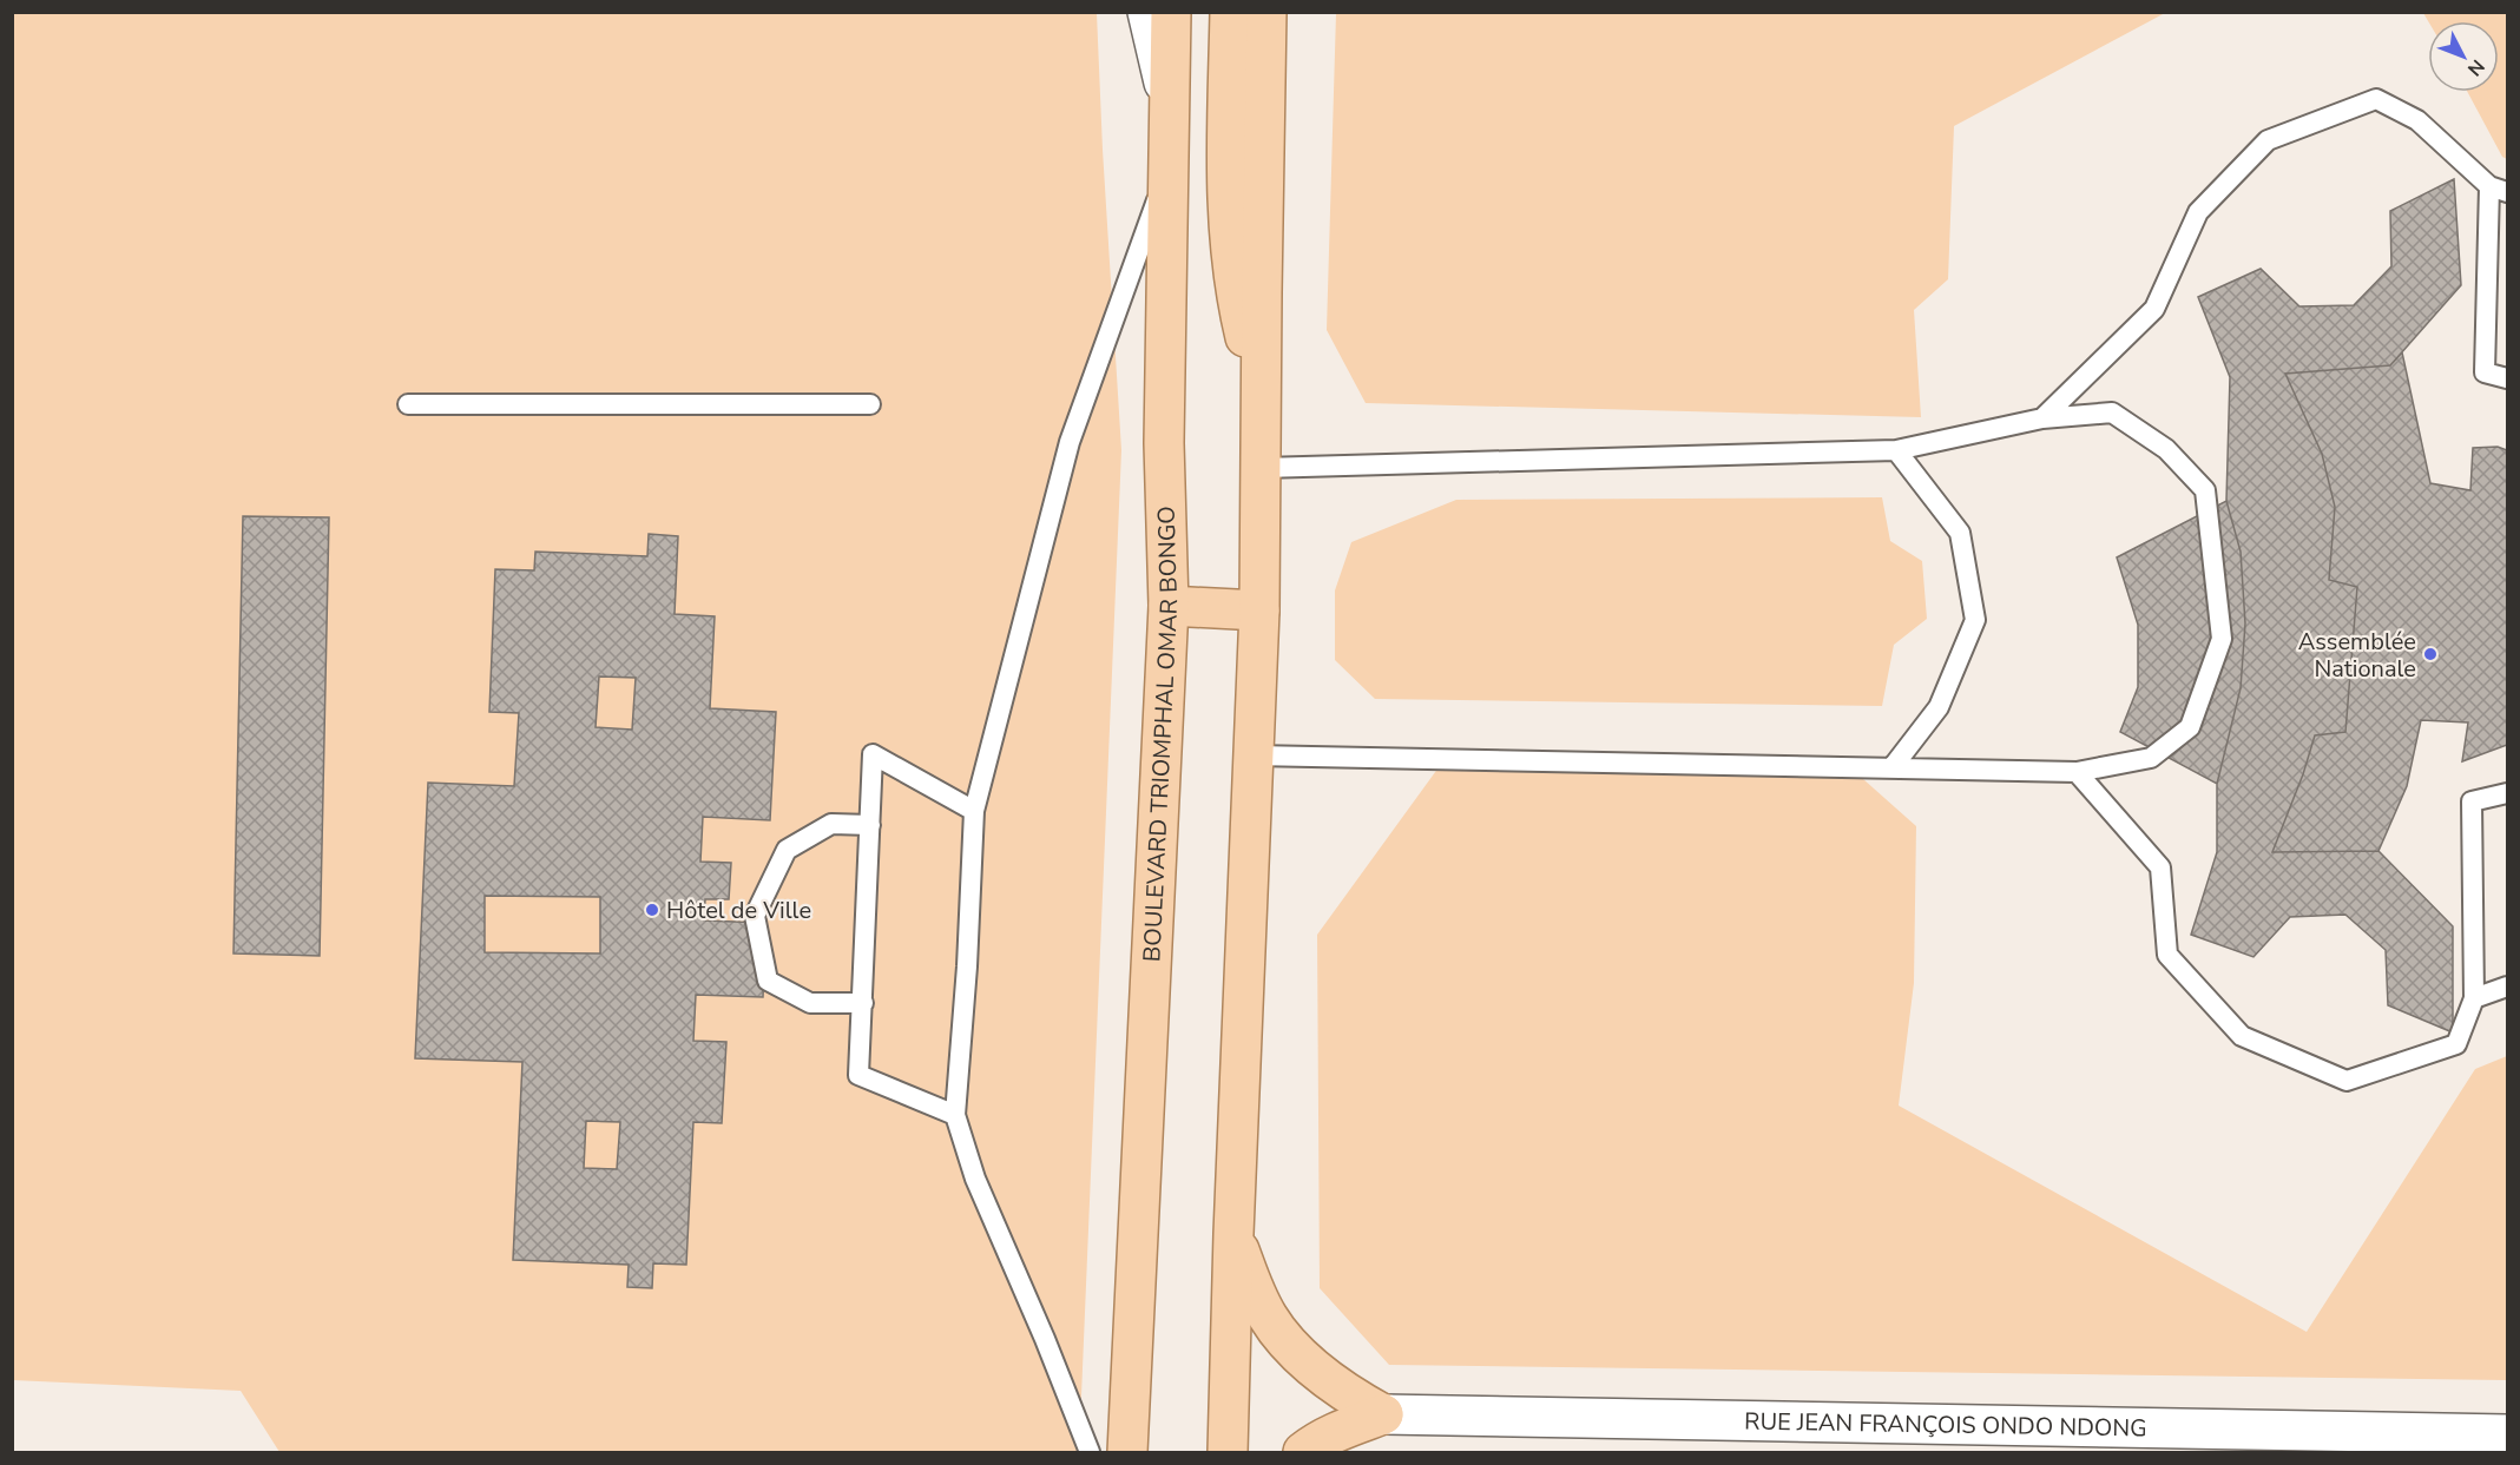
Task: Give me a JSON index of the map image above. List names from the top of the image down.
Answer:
{
  "streets": {
    "main road": ["BOULEVARD TRIOMPHAL OMAR BONGO"],
    "street": ["RUE JEAN FRANÇOIS ONDO NDONG"]
  },
  "places": ["Assemblée Nationale", "Hôtel de Ville"],
  "north": "bottom right"
}
